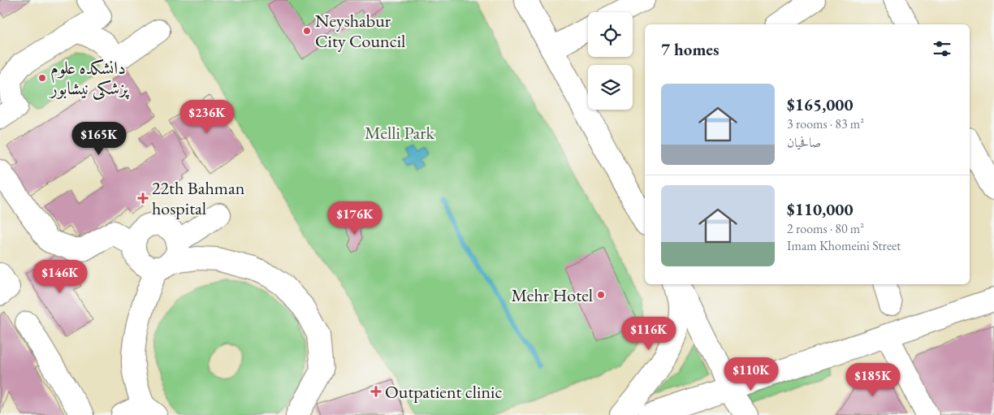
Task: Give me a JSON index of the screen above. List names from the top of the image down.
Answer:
{
  "parks": ["Melli Park"],
  "places": {
    "other": ["Neyshabur City Council", "دانشکده علوم پزشکی نیشابور", "Mehr Hotel"],
    "health": ["22th Bahman hospital", "Outpatient clinic"]
  },
  "page": {
    "heading": "7 homes",
    "list": [
      {
        "name": "$165,000",
        "note": "3 rooms · 83 m² · صافحیان"
      },
      {
        "name": "$110,000",
        "note": "2 rooms · 80 m² · Imam Khomeini Street"
      }
    ],
    "price": [
      "$236K",
      "$165K",
      "$176K",
      "$146K",
      "$116K",
      "$110K",
      "$185K"
    ]
  }
}
